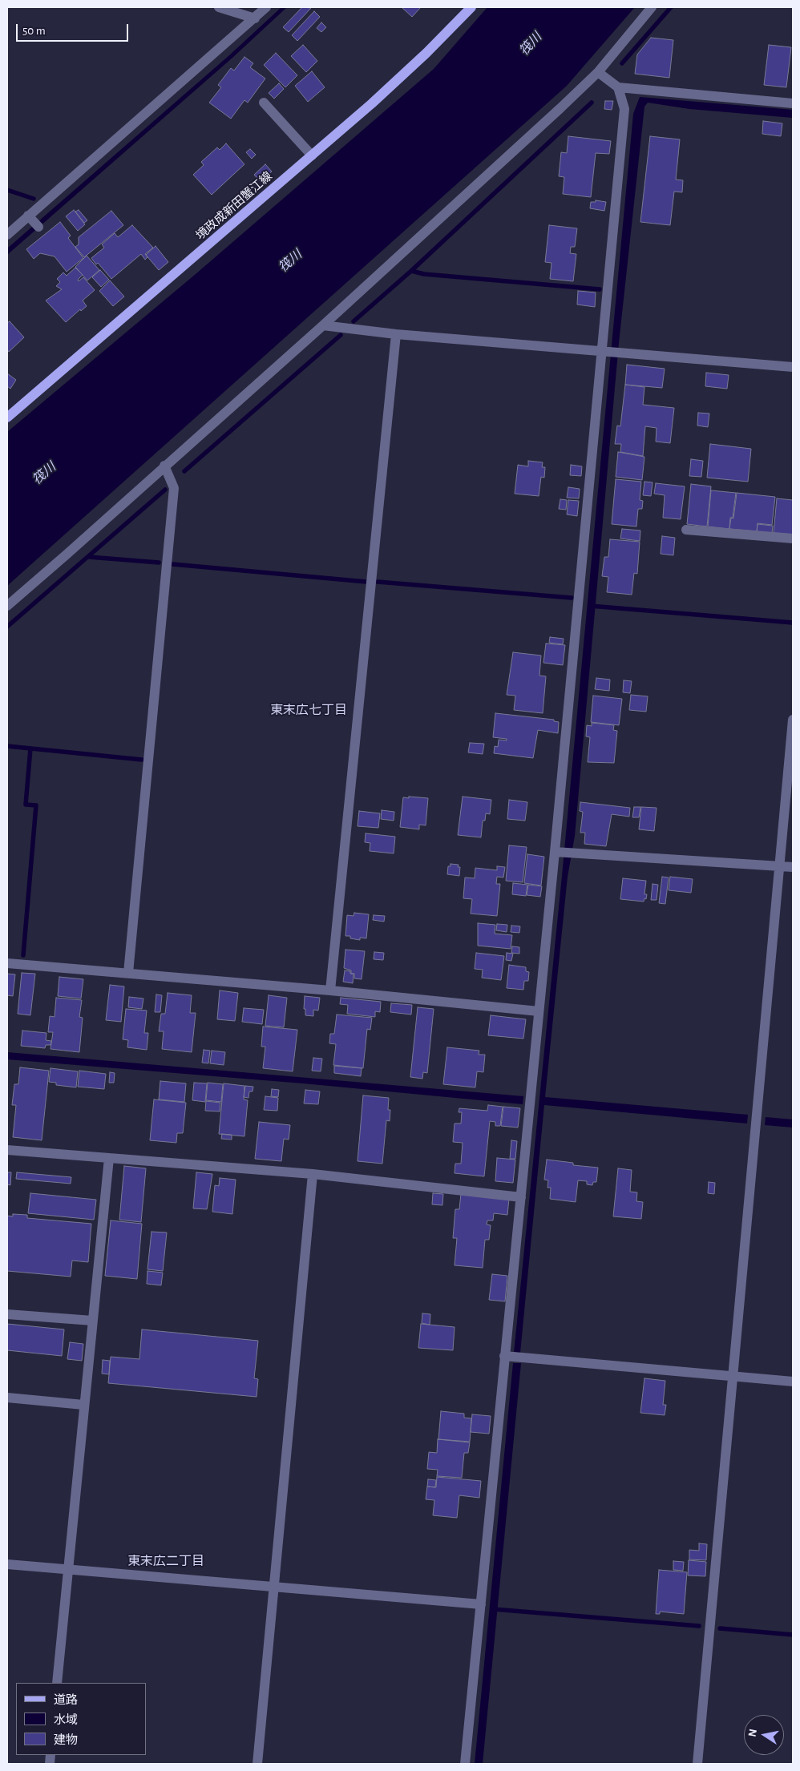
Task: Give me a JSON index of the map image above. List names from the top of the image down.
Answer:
{
  "streets": {
    "main road": ["境政成新田蟹江線"]
  },
  "districts": ["東末広七丁目", "東末広二丁目"],
  "water": ["筏川"],
  "legend": ["道路", "水域", "建物"],
  "scale_bar": "50 m",
  "north": "left"
}
